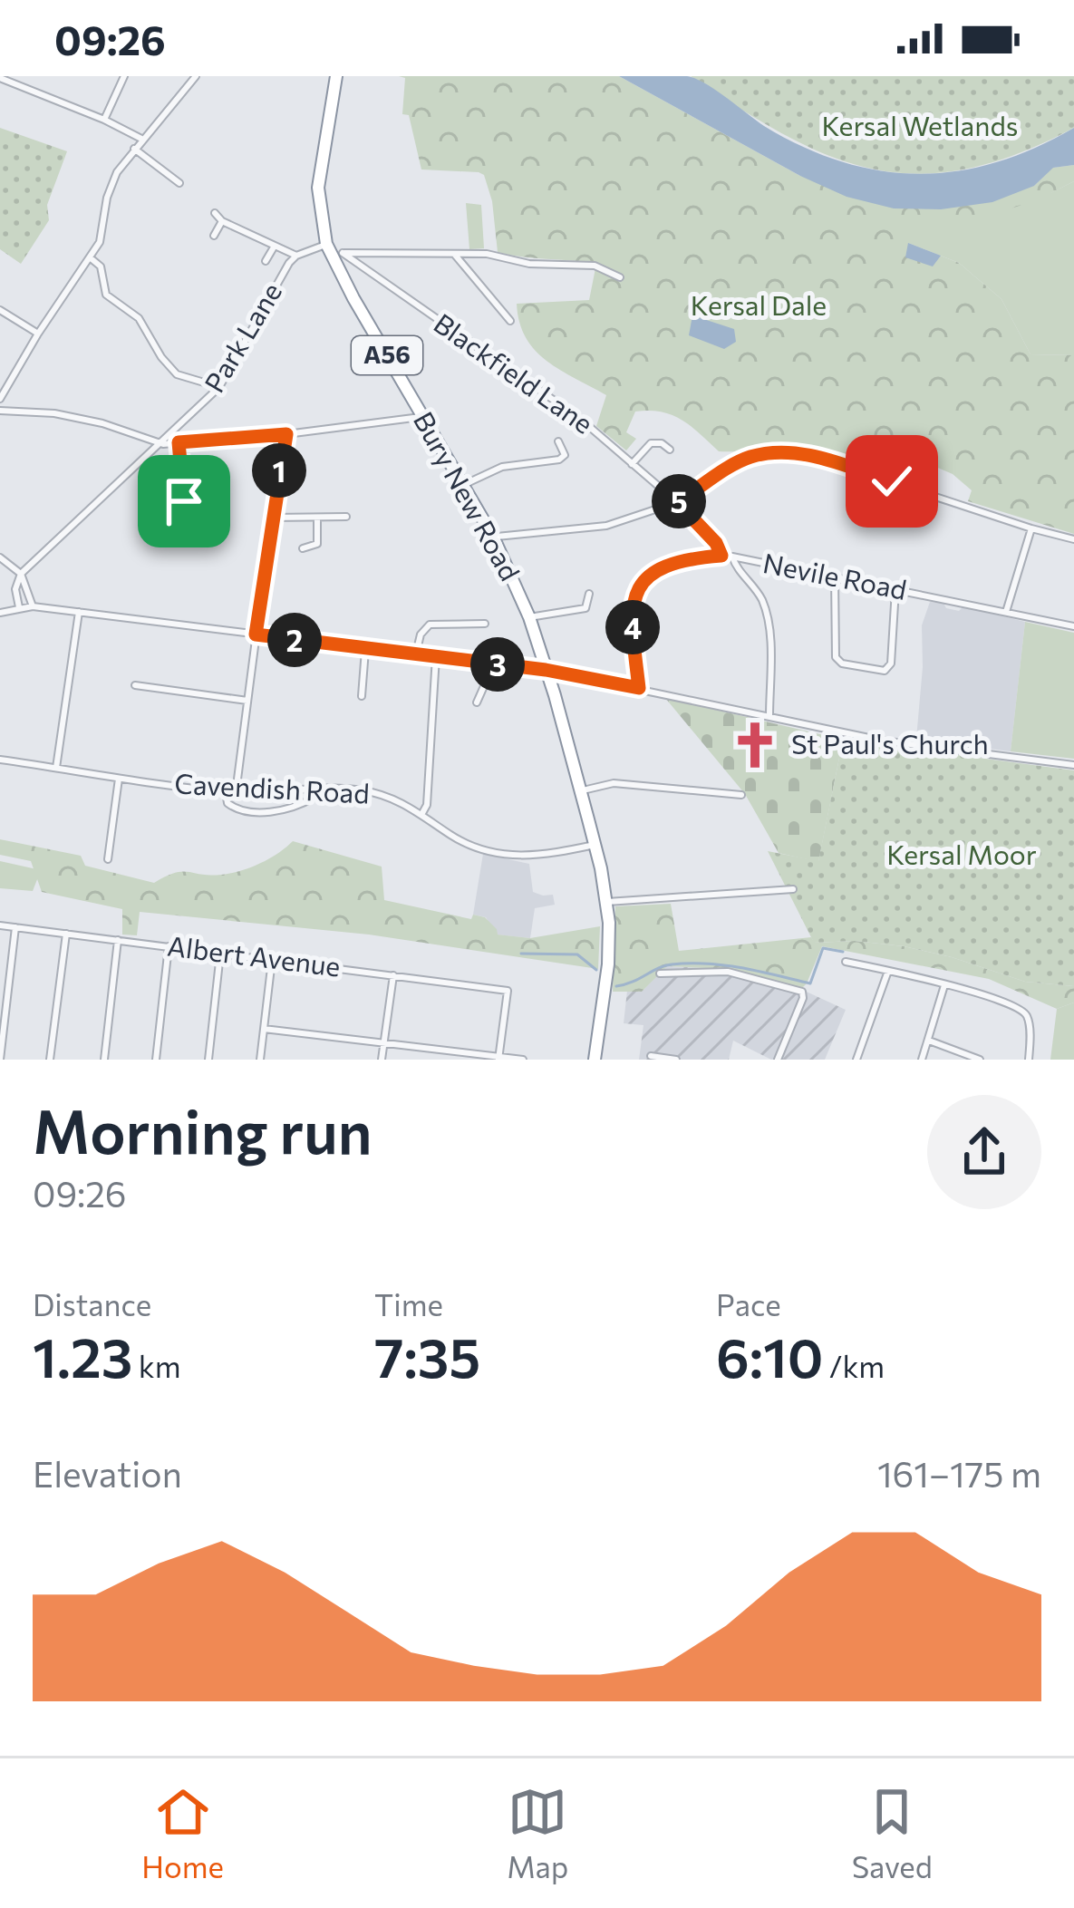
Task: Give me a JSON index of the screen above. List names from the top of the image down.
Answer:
{
  "streets": {
    "highway": ["A56", "Bury New Road"],
    "street": [
      "Park Lane",
      "Blackfield Lane",
      "Nevile Road",
      "Cavendish Road",
      "Albert Avenue"
    ]
  },
  "crossings": [
    ["Park Lane", "Blackfield Lane"],
    ["Park Lane", "Bury New Road"],
    ["Blackfield Lane", "Bury New Road"],
    ["Blackfield Lane", "Nevile Road"],
    ["Bury New Road", "Cavendish Road"]
  ],
  "parks": ["Kersal Wetlands", "Kersal Dale", "Kersal Moor"],
  "places": {
    "church": ["St Paul's Church"]
  },
  "page": {
    "status": "09:26",
    "pins": [
      "1",
      "5",
      "4",
      "2",
      "3"
    ],
    "heading": ["Morning run", "09:26"],
    "stats": [
      ["Distance", "1.23 km"],
      ["Time", "7:35"],
      ["Pace", "6:10 /km"]
    ],
    "chart": ["Elevation", "161–175 m"],
    "tabs": ["Home", "Map", "Saved"]
  }
}
